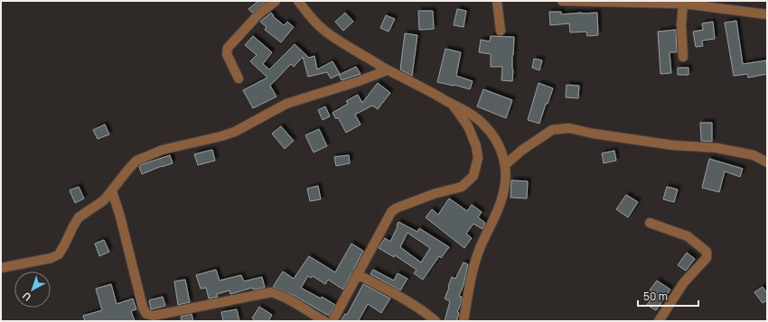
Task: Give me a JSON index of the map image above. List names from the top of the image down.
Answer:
{
  "scale_bar": "50 m",
  "north": "bottom left"
}
